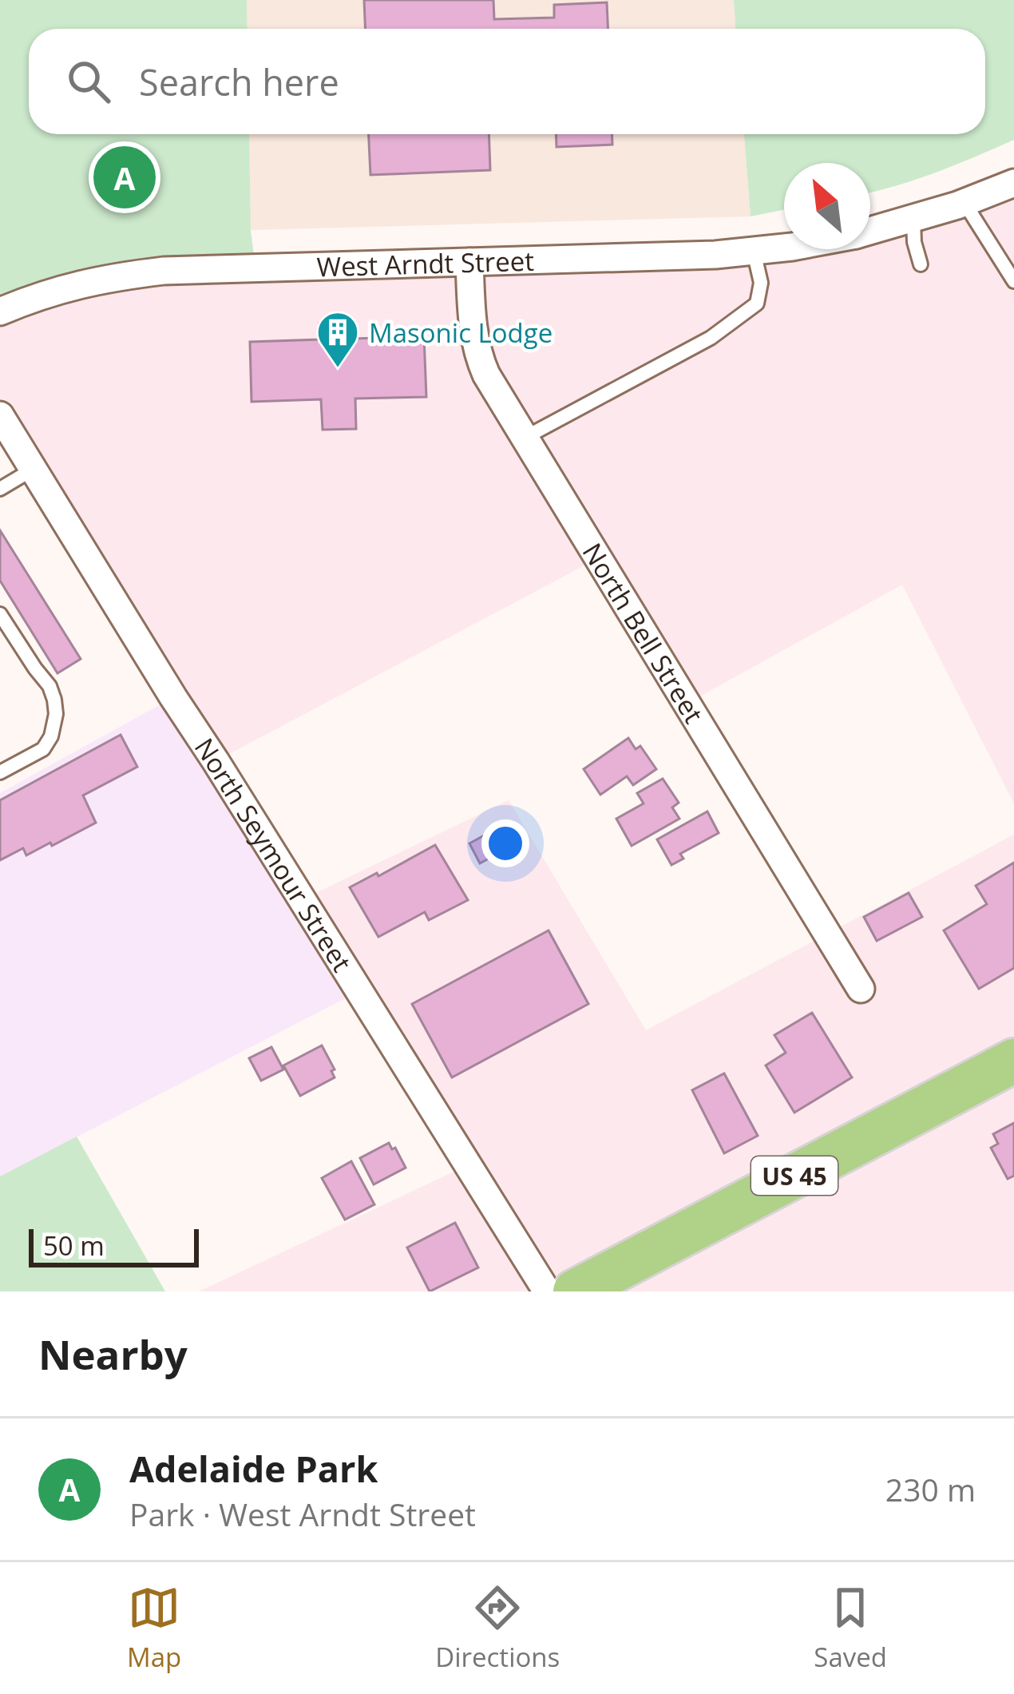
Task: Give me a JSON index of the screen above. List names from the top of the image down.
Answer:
{
  "streets": {
    "main road": ["US 45"],
    "street": ["West Arndt Street", "North Bell Street", "North Seymour Street"]
  },
  "crossings": [
    ["West Arndt Street", "North Bell Street"]
  ],
  "places": {
    "building": ["Masonic Lodge"]
  },
  "scale_bar": "50 m",
  "north": "top left",
  "page": {
    "search": "Search here",
    "pins": "A",
    "scale": "50 m",
    "heading": "Nearby",
    "list": [
      {
        "mark": "A",
        "name": "Adelaide Park",
        "note": "Park · West Arndt Street",
        "value": "230 m"
      }
    ],
    "nav": ["Map", "Directions", "Saved"]
  }
}
